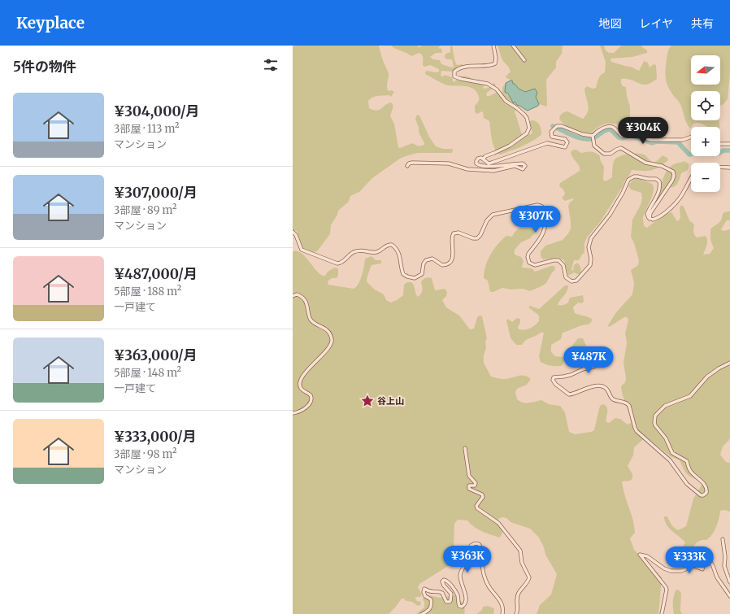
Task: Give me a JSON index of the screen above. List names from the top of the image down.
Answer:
{
  "places": {
    "place": ["谷上山"]
  },
  "north": "left",
  "page": {
    "header": "Keyplace",
    "nav": ["地図", "レイヤ", "共有"],
    "heading": "5件の物件",
    "map_buttons": ["+", "−"],
    "list": [
      {
        "name": "¥304,000/月",
        "note": "3部屋 · 113 m² · マンション"
      },
      {
        "name": "¥307,000/月",
        "note": "3部屋 · 89 m² · マンション"
      },
      {
        "name": "¥487,000/月",
        "note": "5部屋 · 188 m² · 一戸建て"
      },
      {
        "name": "¥363,000/月",
        "note": "5部屋 · 148 m² · 一戸建て"
      },
      {
        "name": "¥333,000/月",
        "note": "3部屋 · 98 m² · マンション"
      }
    ],
    "price": [
      "¥304K",
      "¥307K",
      "¥487K",
      "¥363K",
      "¥333K"
    ]
  }
}
